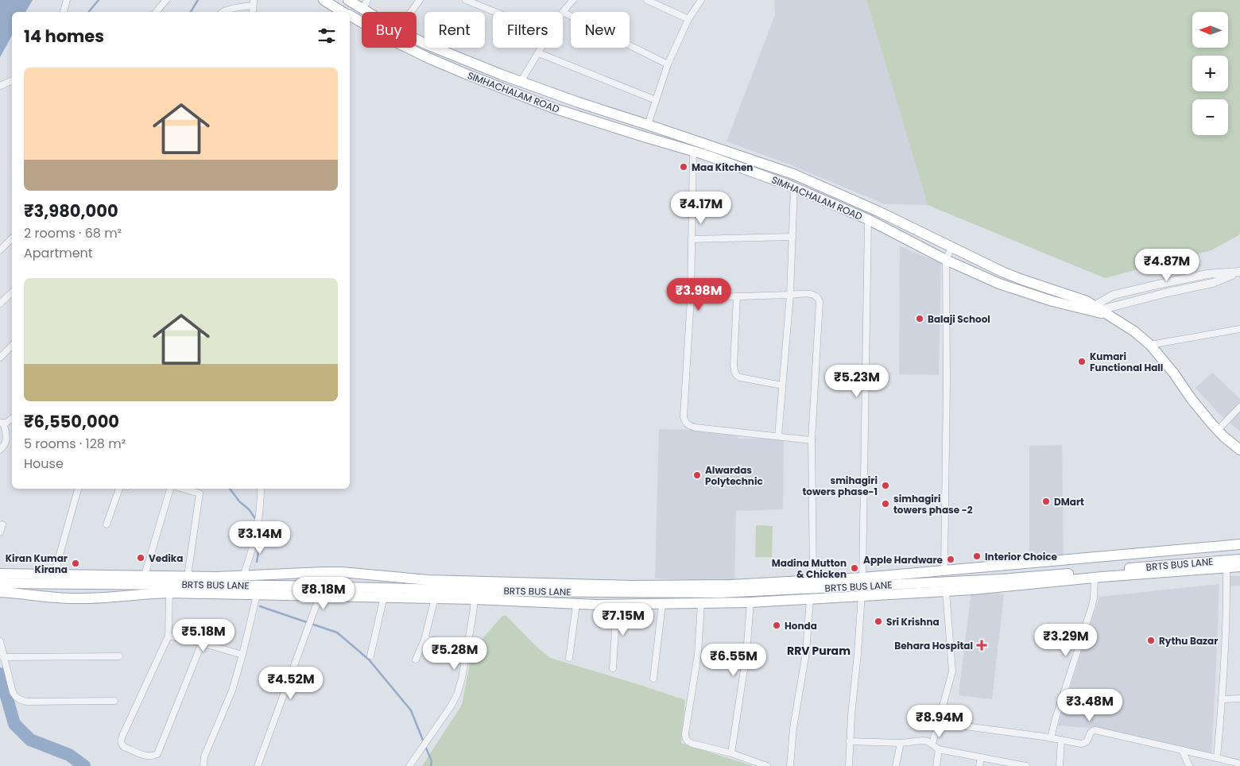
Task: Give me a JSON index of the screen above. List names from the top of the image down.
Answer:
{
  "streets": {
    "main road": ["SIMHACHALAM ROAD", "BRTS BUS LANE"]
  },
  "districts": ["RRV Puram"],
  "places": {
    "other": [
      "Maa Kitchen",
      "Balaji School",
      "Kumari Functional Hall",
      "Alwardas Polytechnic",
      "smihagiri towers phase-1",
      "DMart",
      "simhagiri towers phase -2",
      "Interior Choice",
      "Vedika",
      "Apple Hardware",
      "Kiran Kumar Kirana",
      "Madina Mutton & Chicken",
      "Sri Krishna",
      "Honda",
      "Rythu Bazar"
    ],
    "health": ["Behara Hospital"]
  },
  "north": "left",
  "page": {
    "map_buttons": ["+", "−"],
    "chip": [
      "Buy",
      "Rent",
      "Filters",
      "New"
    ],
    "heading": "14 homes",
    "list": [
      {
        "name": "₹3,980,000",
        "note": "2 rooms · 68 m² · Apartment"
      },
      {
        "name": "₹6,550,000",
        "note": "5 rooms · 128 m² · House"
      }
    ],
    "price": [
      "₹4.17M",
      "₹4.87M",
      "₹3.98M",
      "₹5.23M",
      "₹3.14M",
      "₹8.18M",
      "₹7.15M",
      "₹5.18M",
      "₹3.29M",
      "₹5.28M",
      "₹6.55M",
      "₹4.52M",
      "₹3.48M",
      "₹8.94M"
    ]
  }
}
